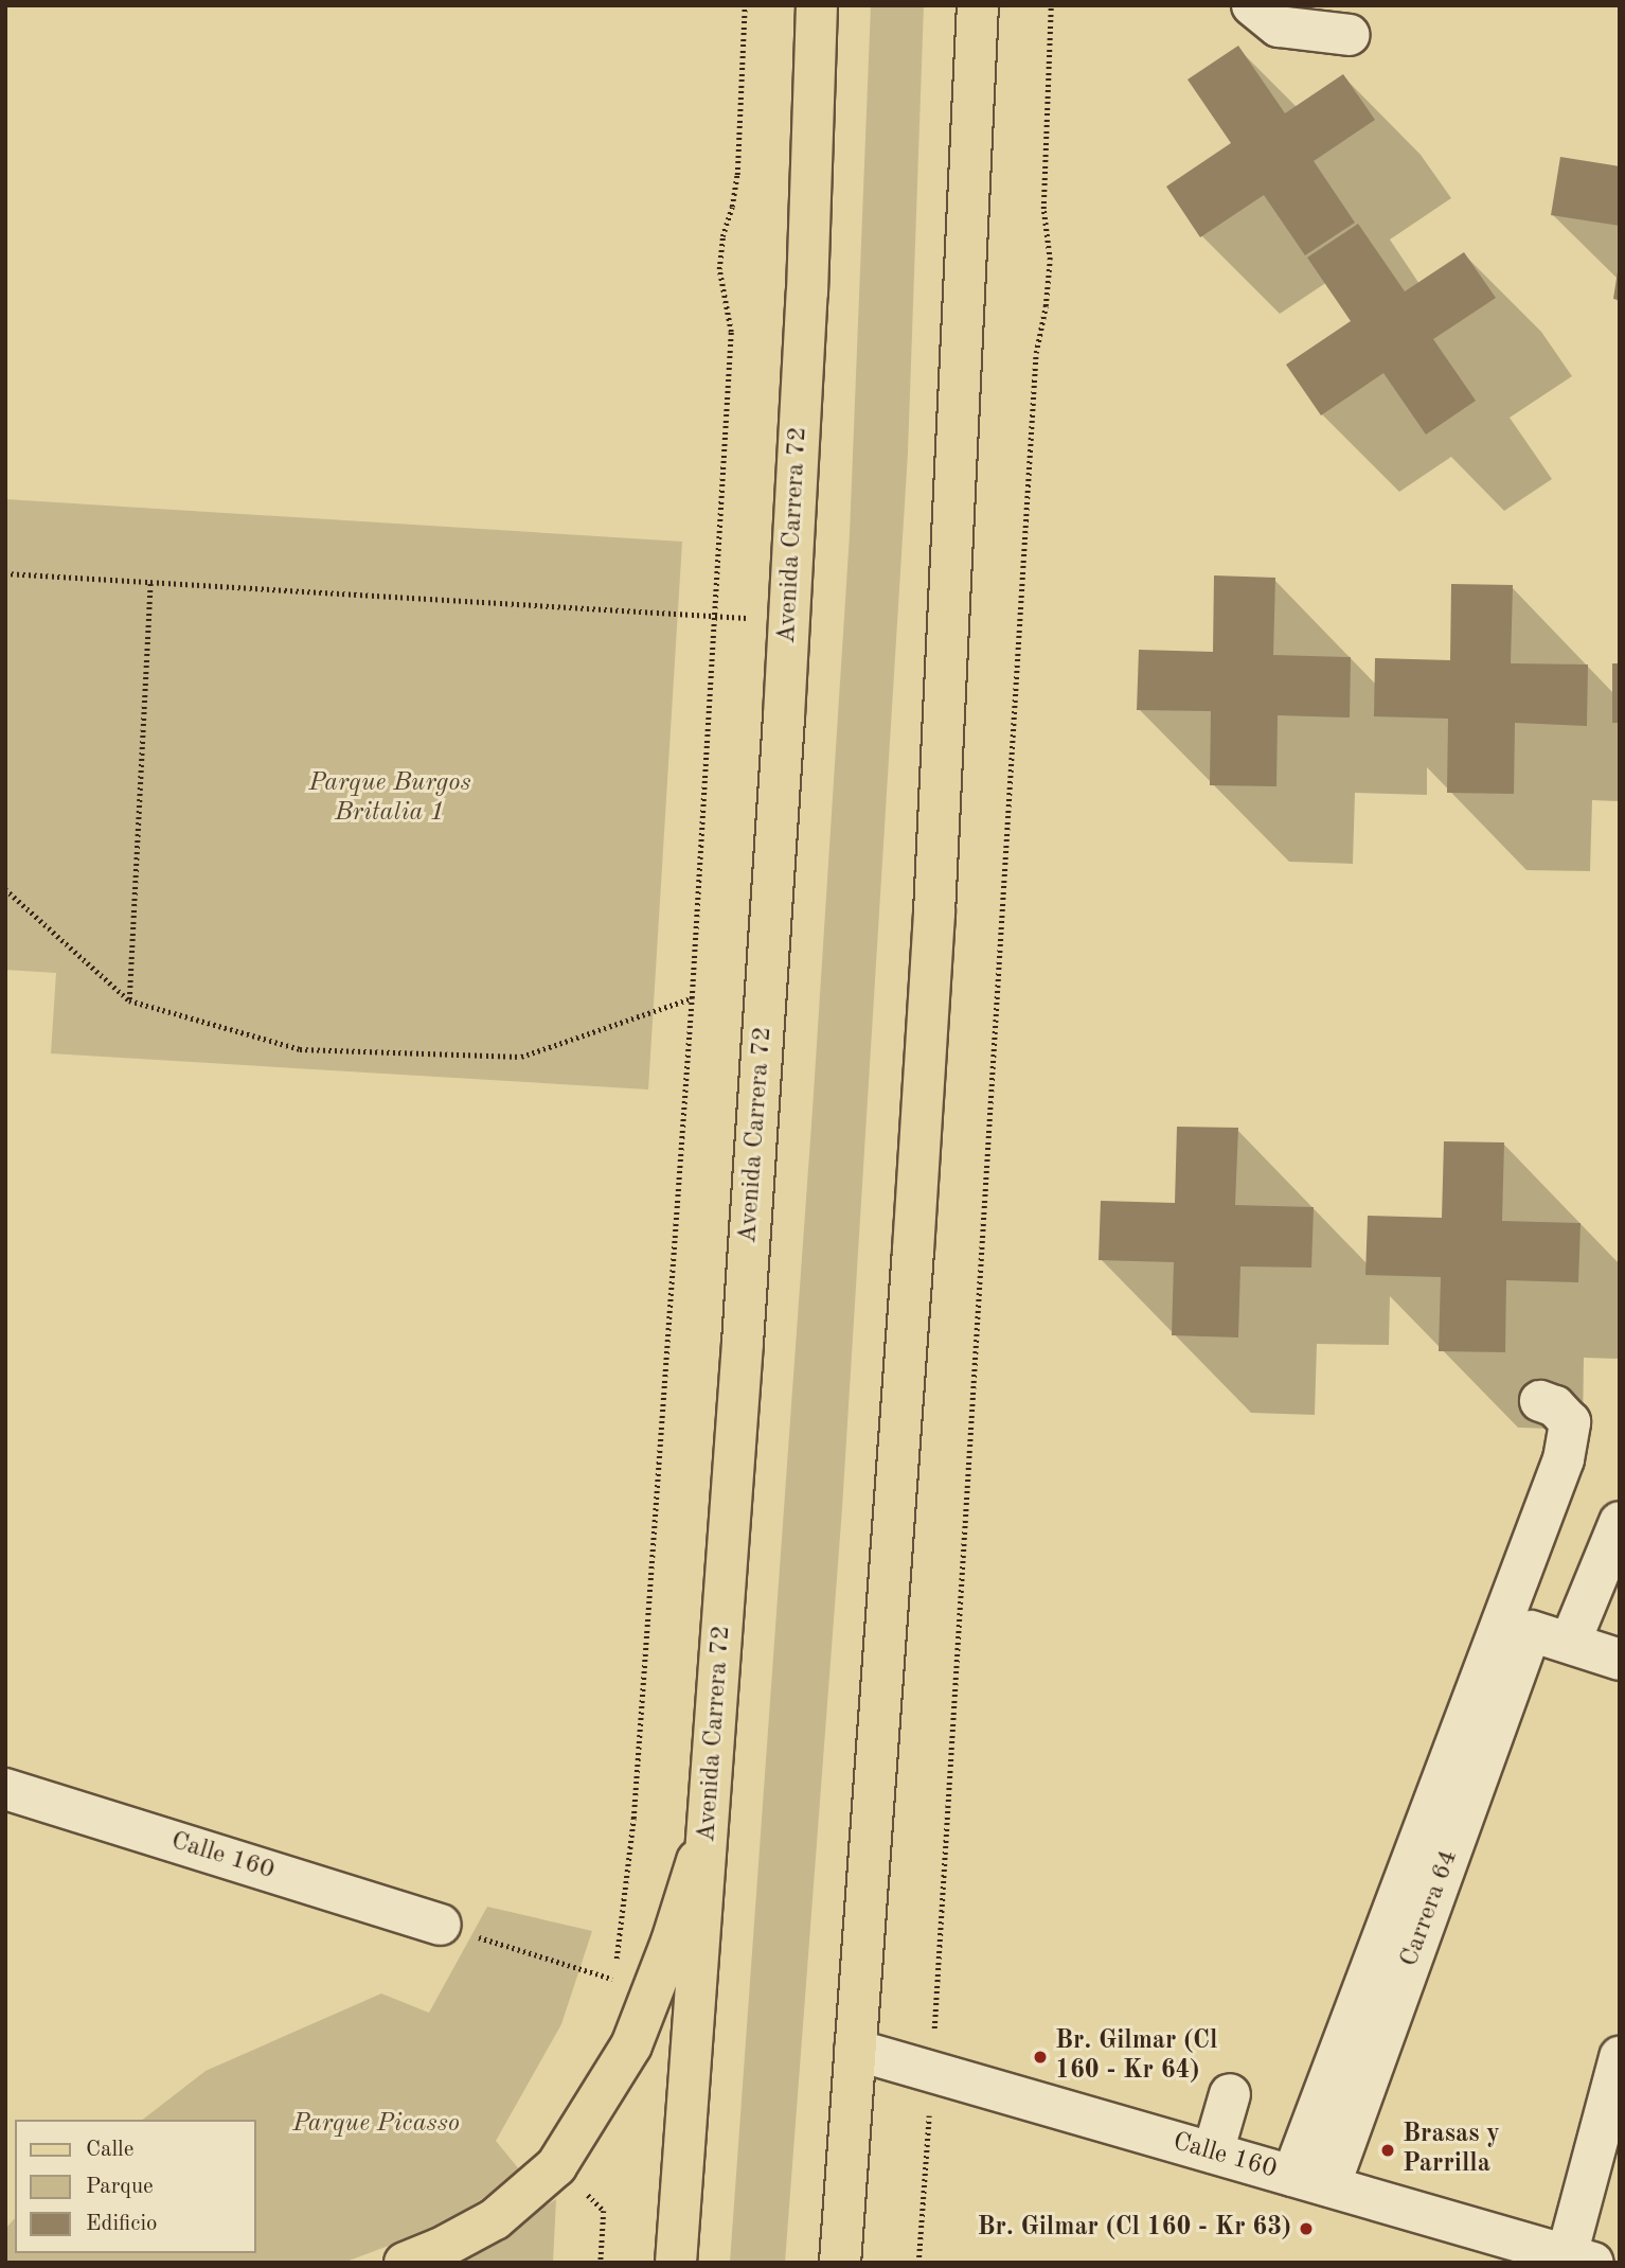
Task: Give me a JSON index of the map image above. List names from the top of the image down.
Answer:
{
  "streets": {
    "main road": ["Avenida Carrera 72"],
    "street": ["Calle 160", "Carrera 64"]
  },
  "crossings": [
    ["Calle 160", "Carrera 64"]
  ],
  "parks": ["Parque Burgos Britalia 1", "Parque Picasso"],
  "places": ["Br. Gilmar (Cl 160 - Kr 64)", "Brasas y Parrilla", "Br. Gilmar (Cl 160 - Kr 63)"],
  "legend": ["Calle", "Parque", "Edificio"]
}
